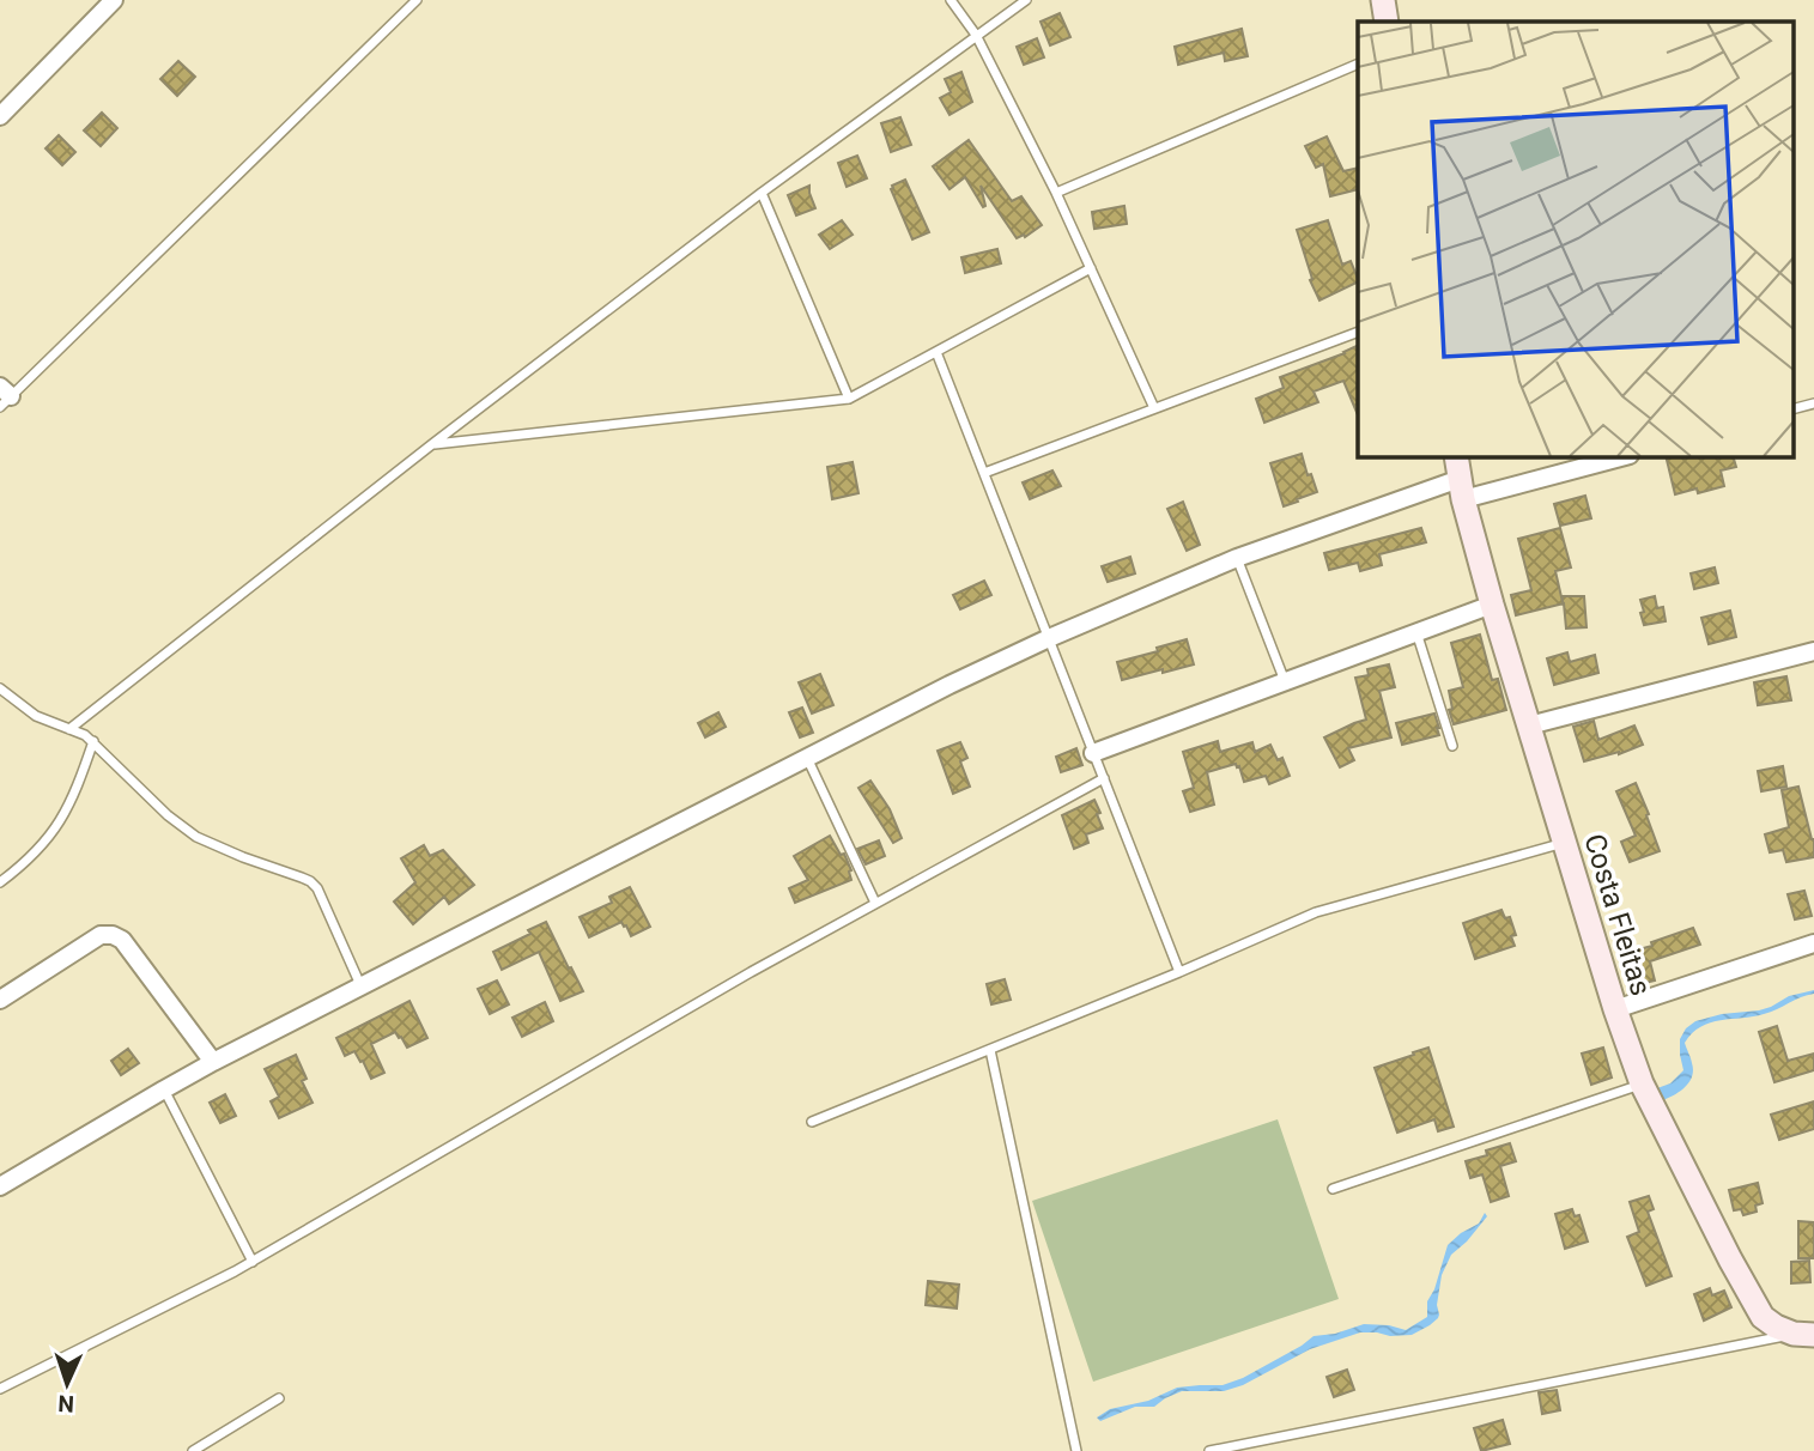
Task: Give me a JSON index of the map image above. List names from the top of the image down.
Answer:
{
  "streets": {
    "main road": ["Costa Fleitas"]
  },
  "north": "bottom"
}
